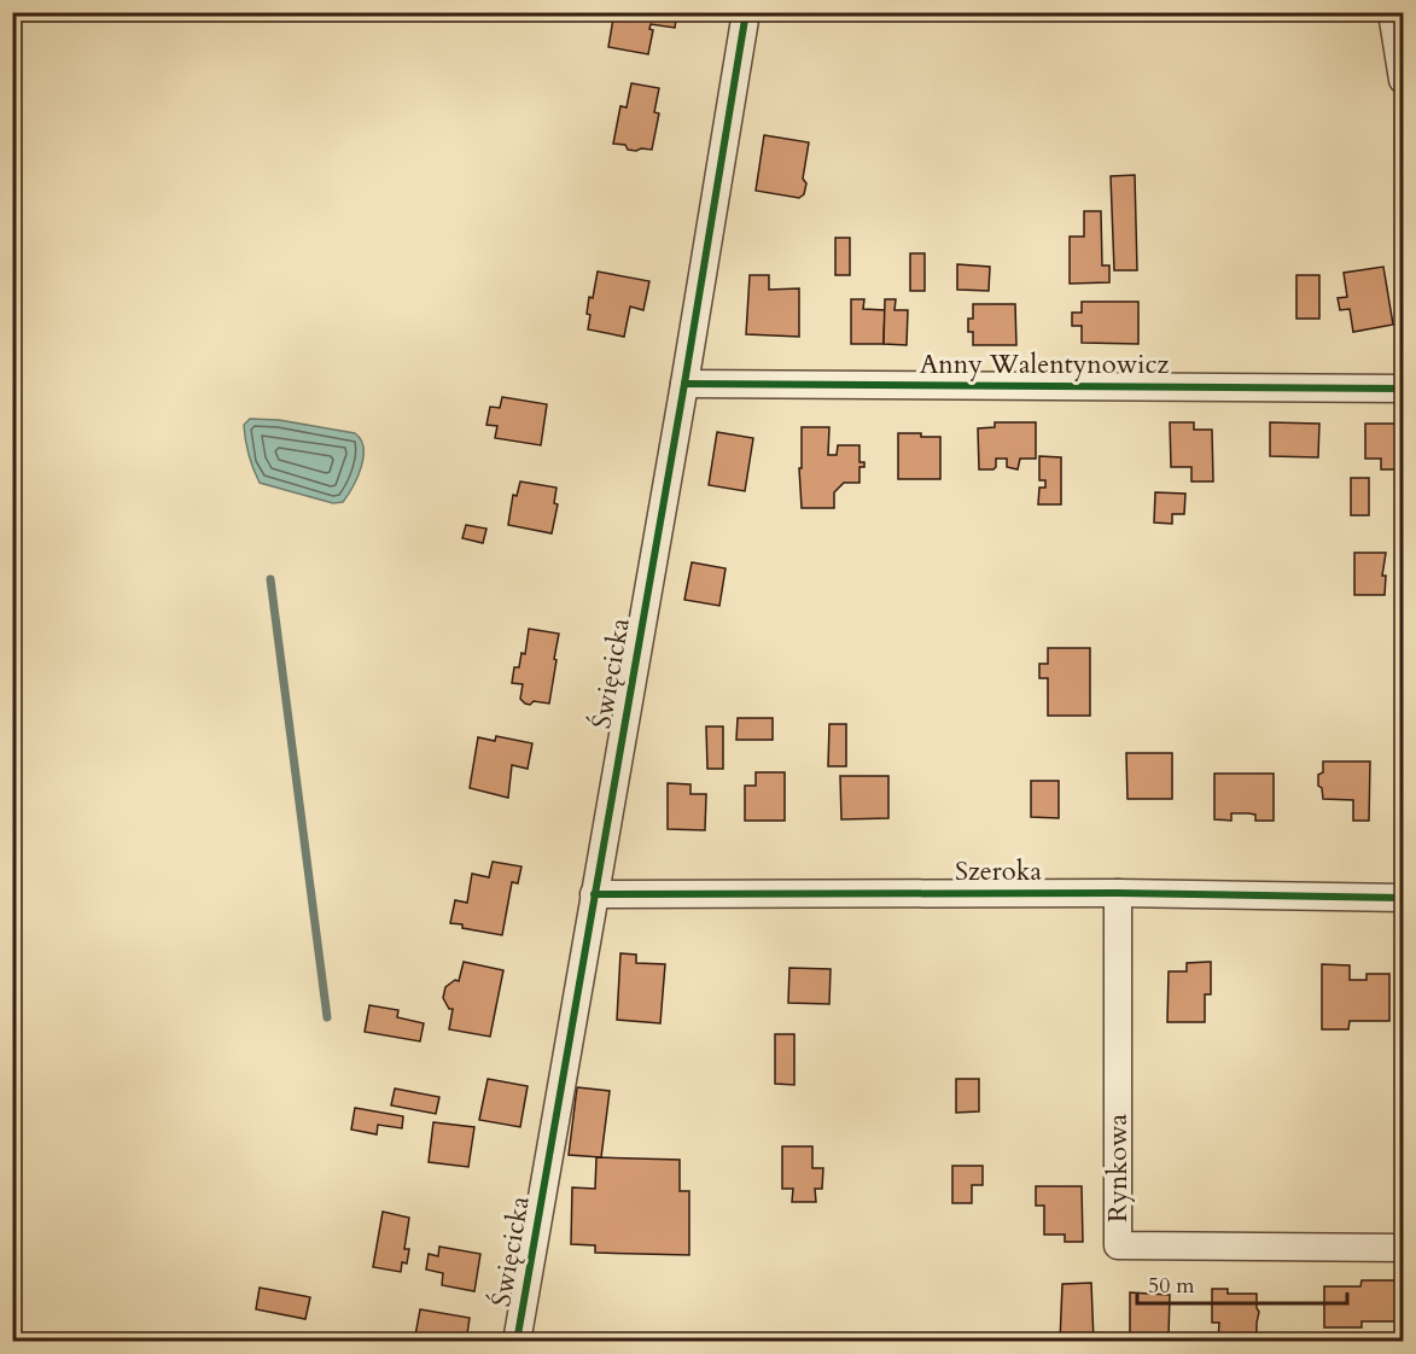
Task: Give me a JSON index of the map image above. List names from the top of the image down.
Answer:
{
  "streets": {
    "street": [
      "Anny Walentynowicz",
      "Święcicka",
      "Szeroka",
      "Rynkowa"
    ]
  },
  "crossings": [
    ["Anny Walentynowicz", "Święcicka"],
    ["Święcicka", "Szeroka"],
    ["Szeroka", "Rynkowa"]
  ],
  "scale_bar": "50 m"
}
